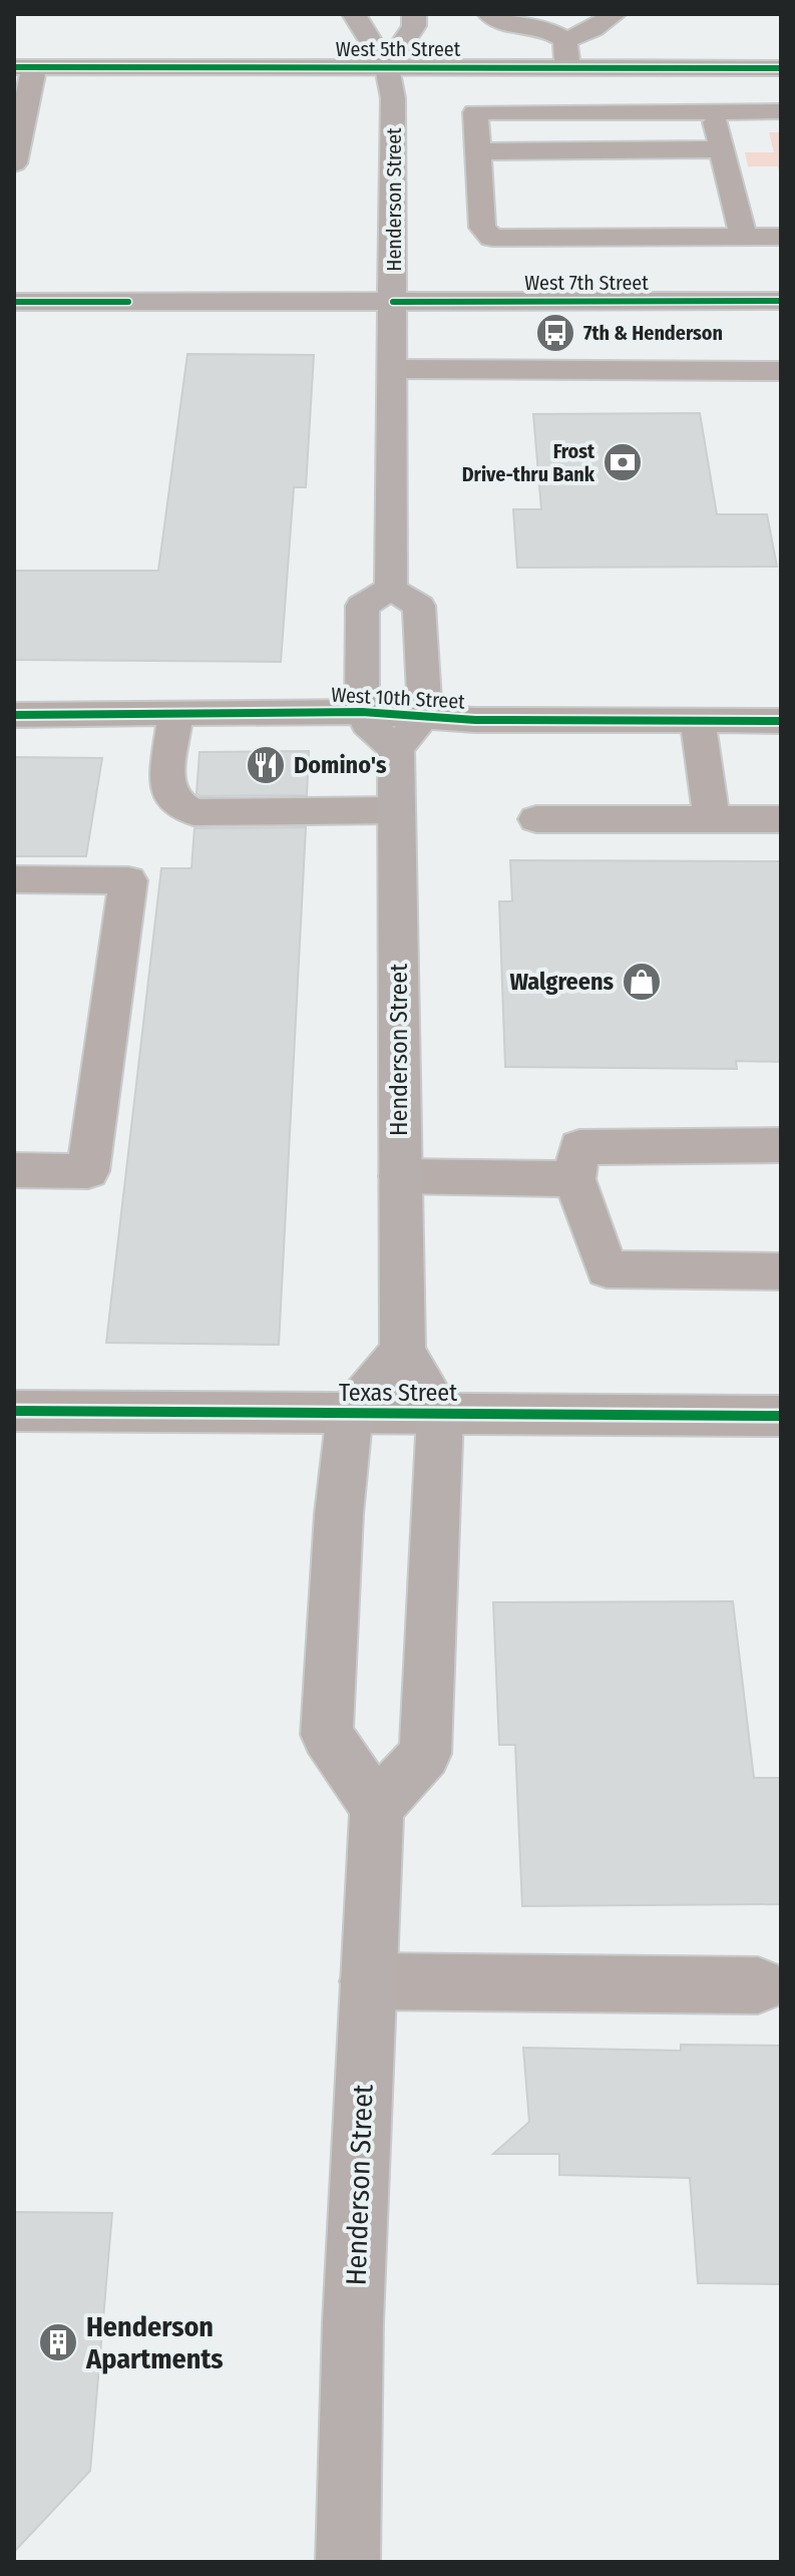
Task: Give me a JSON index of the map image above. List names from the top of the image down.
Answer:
{
  "streets": {
    "main road": ["Henderson Street", "West 7th Street"],
    "street": ["West 5th Street", "West 10th Street", "Texas Street"]
  },
  "crossings": [
    ["West 5th Street", "Henderson Street"],
    ["Henderson Street", "West 7th Street"],
    ["Henderson Street", "Texas Street"]
  ],
  "places": {
    "bus stop": ["7th & Henderson"],
    "bank": ["Frost Drive-thru Bank"],
    "restaurant": ["Domino's"],
    "shop": ["Walgreens"],
    "building": ["Henderson Apartments"]
  }
}
